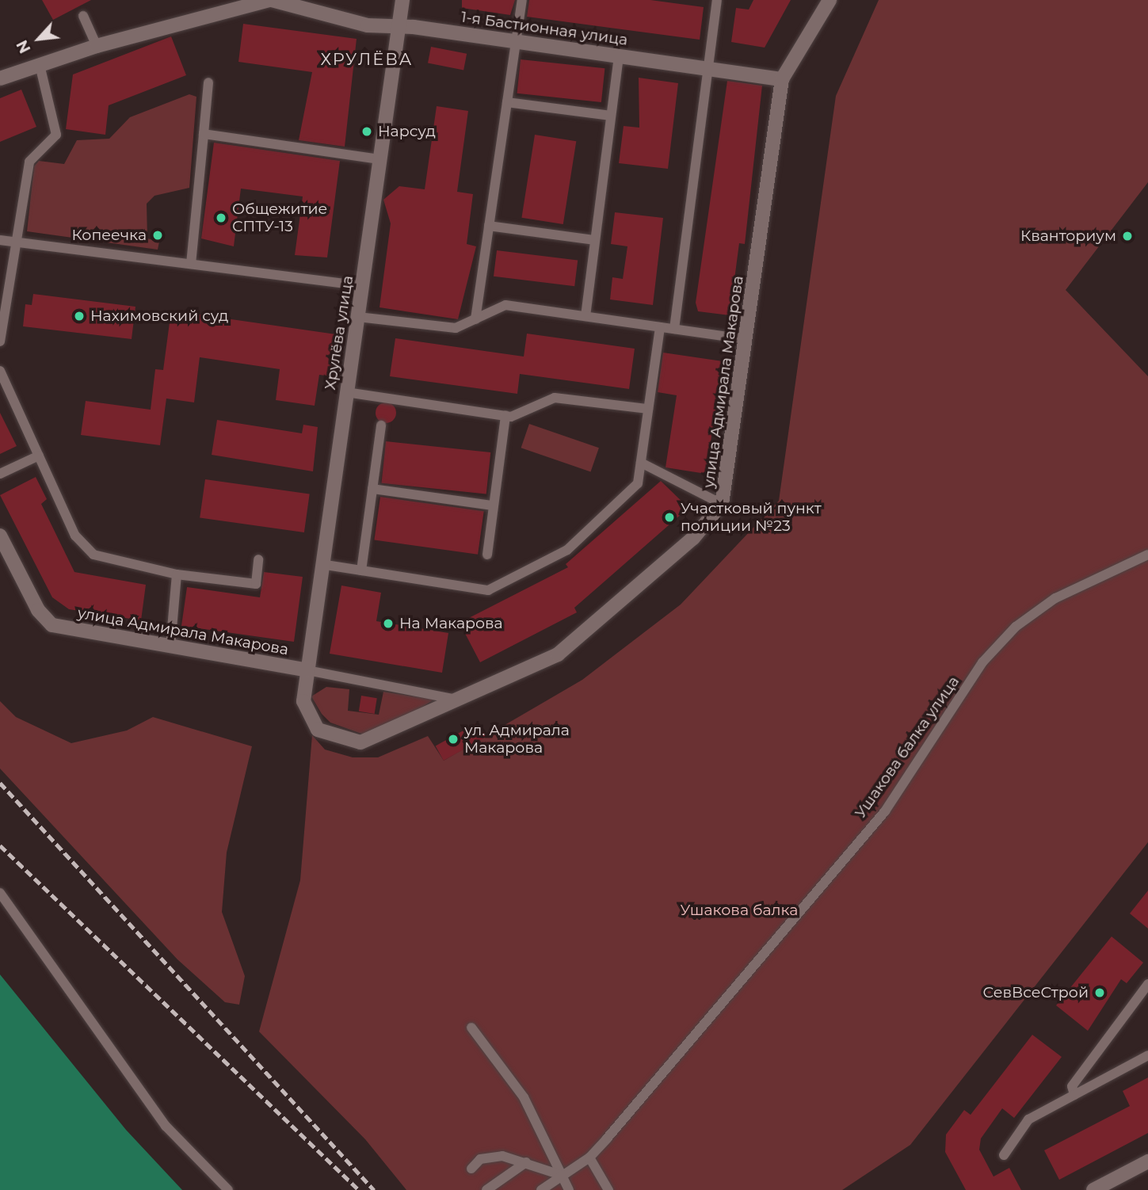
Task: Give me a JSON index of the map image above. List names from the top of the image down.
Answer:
{
  "streets": {
    "street": ["1-я Бастионная улица", "Хрулёва улица", "улица Адмирала Макарова"],
    "lane": ["Ушакова балка улица"]
  },
  "crossings": [
    ["1-я Бастионная улица", "Хрулёва улица"],
    ["1-я Бастионная улица", "улица Адмирала Макарова"],
    ["Хрулёва улица", "улица Адмирала Макарова"]
  ],
  "districts": ["ХРУЛЁВА"],
  "parks": ["Ушакова балка"],
  "places": [
    "Нарсуд",
    "Общежитие СПТУ-13",
    "Копеечка",
    "Кванториум",
    "Нахимовский суд",
    "Участковый пункт полиции №23",
    "На Макарова",
    "ул. Адмирала Макарова",
    "СевВсеСтрой"
  ],
  "north": "bottom left"
}
